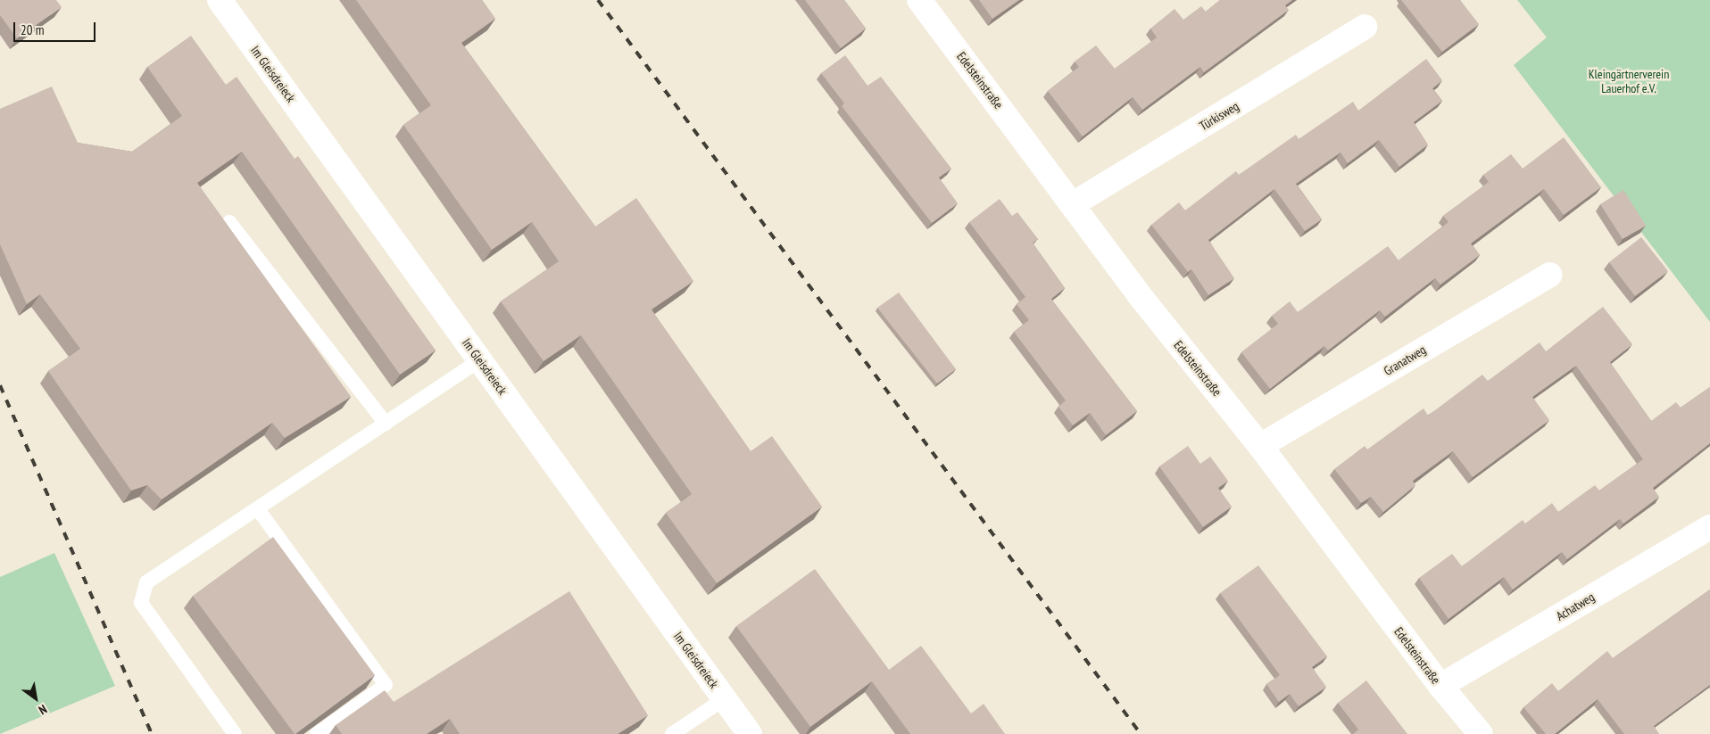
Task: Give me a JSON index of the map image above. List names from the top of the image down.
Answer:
{
  "streets": {
    "street": [
      "Im Gleisdreieck",
      "Edelsteinstraße",
      "Türkisweg",
      "Granatweg",
      "Achatweg"
    ]
  },
  "crossings": [
    ["Edelsteinstraße", "Türkisweg"],
    ["Edelsteinstraße", "Granatweg"],
    ["Edelsteinstraße", "Achatweg"]
  ],
  "parks": ["Kleingärtnerverein Lauerhof e.V."],
  "scale_bar": "20 m",
  "north": "bottom right"
}
